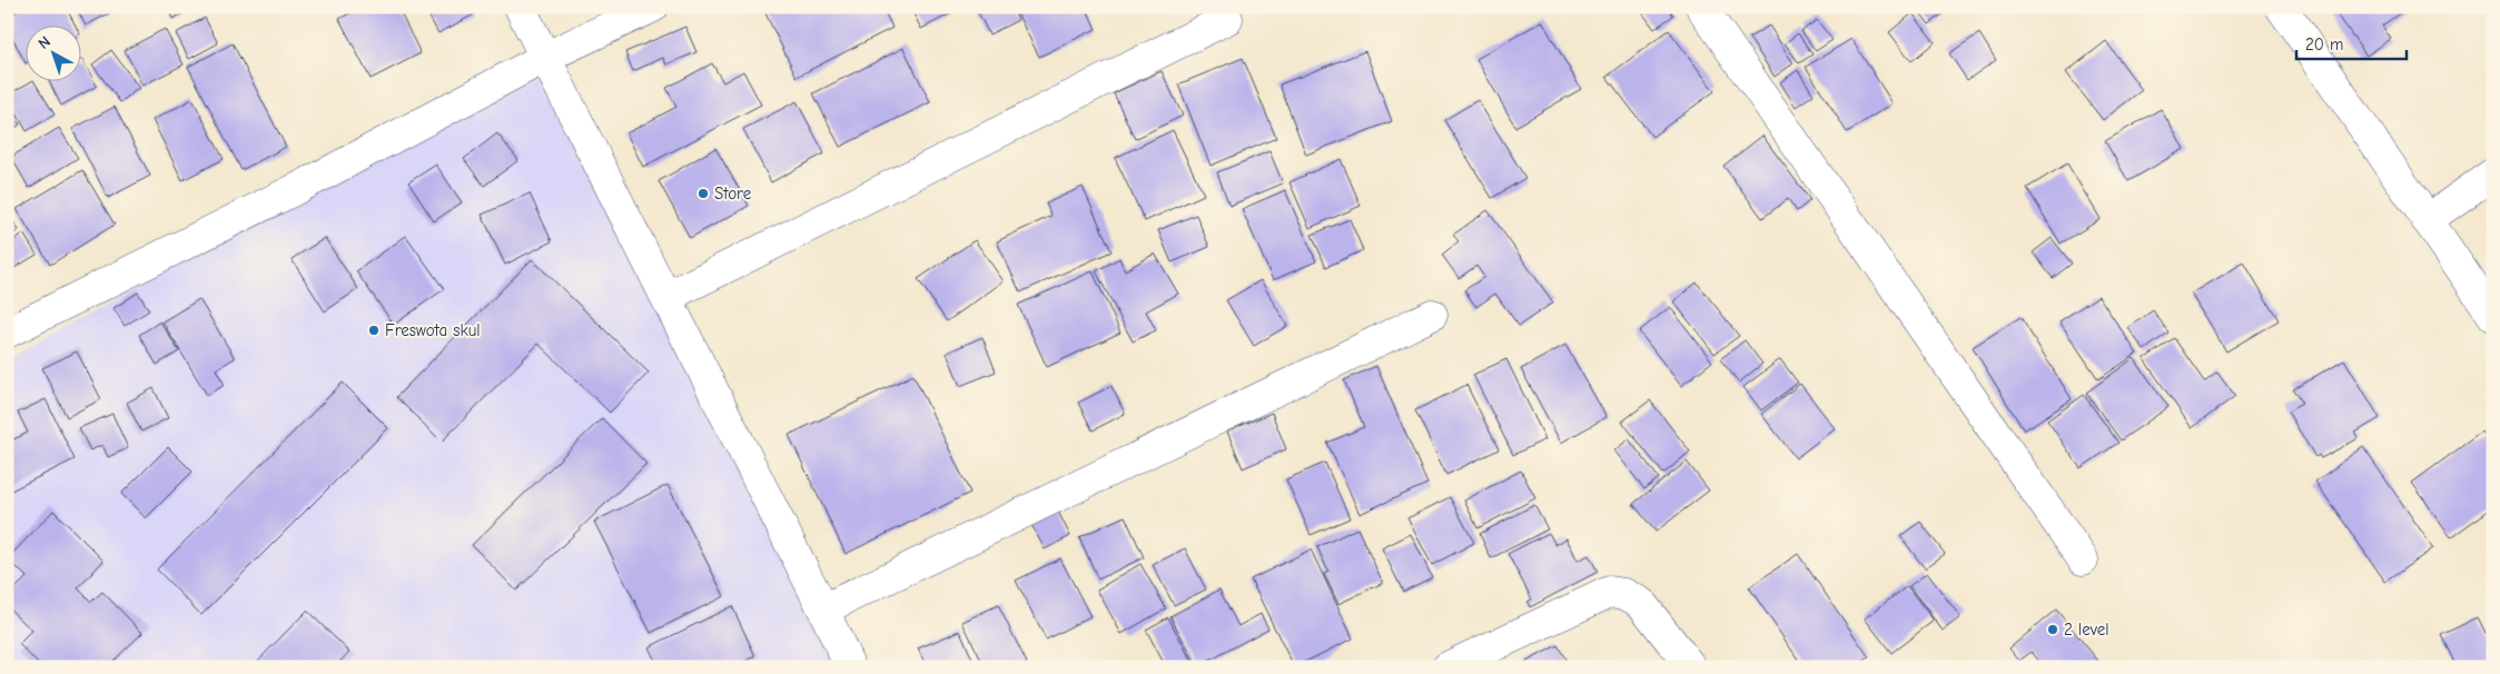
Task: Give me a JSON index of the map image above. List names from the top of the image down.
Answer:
{
  "places": ["Store", "Freswota skul", "2 level"],
  "scale_bar": "20 m",
  "north": "top left"
}
